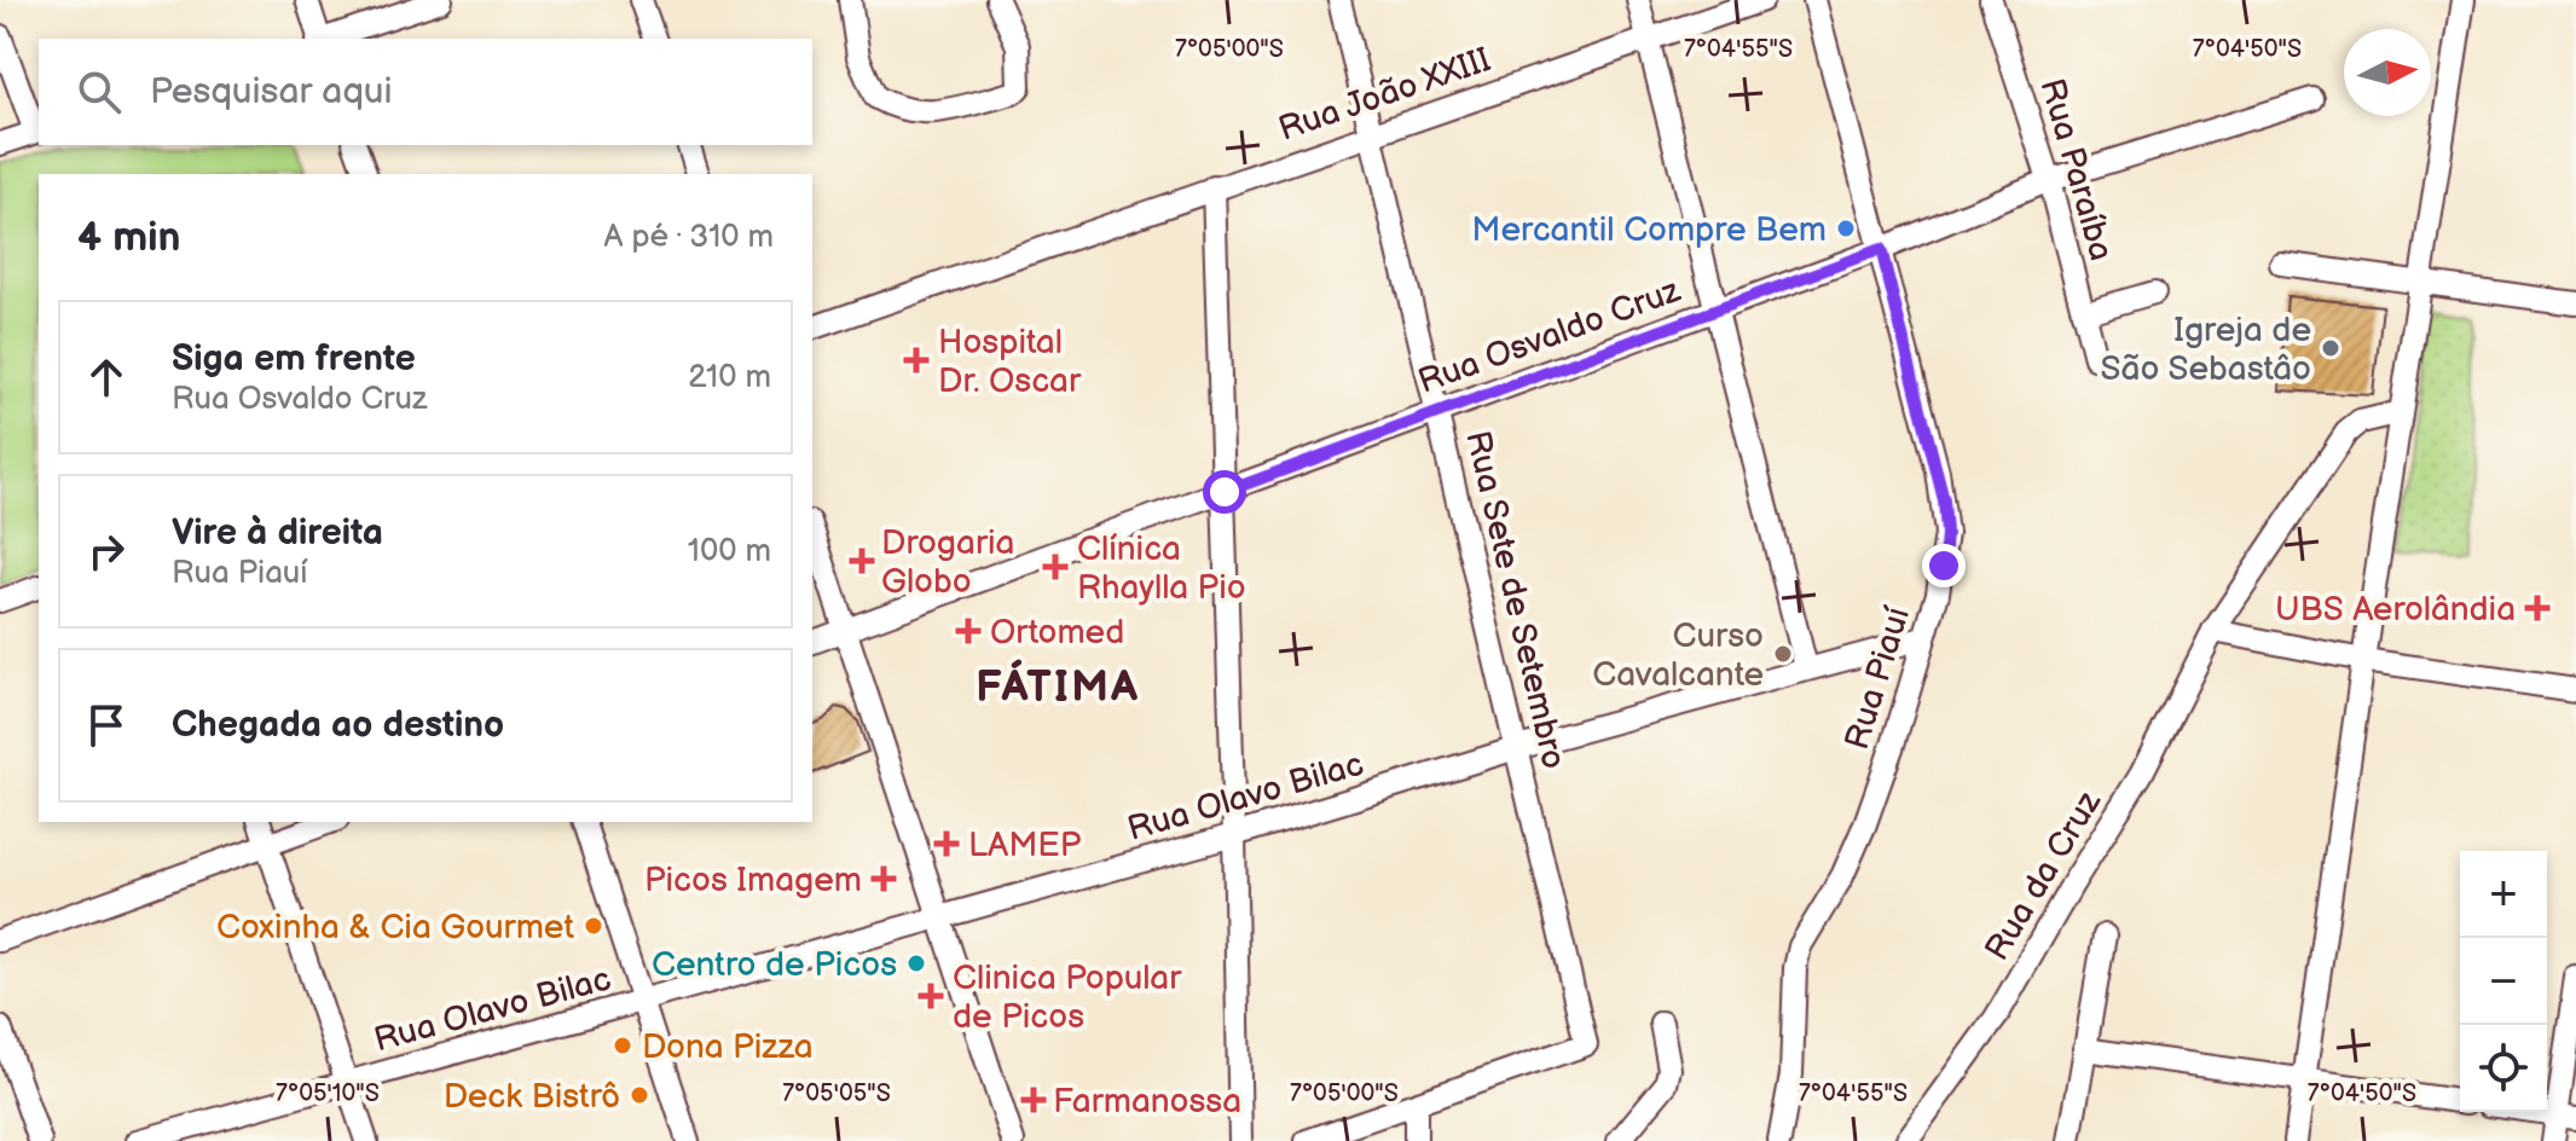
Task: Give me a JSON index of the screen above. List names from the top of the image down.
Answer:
{
  "streets": {
    "street": [
      "Rua João XXIII",
      "Rua Paraíba",
      "Rua Osvaldo Cruz",
      "Rua Sete de Setembro",
      "Rua Piauí",
      "Rua Olavo Bilac",
      "Rua da Cruz"
    ]
  },
  "crossings": [
    ["Rua João XXIII", "Rua Sete de Setembro"],
    ["Rua Paraíba", "Rua Osvaldo Cruz"],
    ["Rua Osvaldo Cruz", "Rua Sete de Setembro"],
    ["Rua Osvaldo Cruz", "Rua Piauí"],
    ["Rua Sete de Setembro", "Rua Olavo Bilac"],
    ["Rua Piauí", "Rua Olavo Bilac"]
  ],
  "districts": ["FÁTIMA"],
  "places": {
    "other": [
      "Mercantil Compre Bem",
      "Igreja de São Sebastâo",
      "Curso Cavalcante",
      "Coxinha & Cia Gourmet",
      "Centro de Picos",
      "Dona Pizza",
      "Deck Bistrô"
    ],
    "health": [
      "Hospital Dr. Oscar",
      "Drogaria Globo",
      "Clínica Rhaylla Pio",
      "UBS Aerolândia",
      "Ortomed",
      "LAMEP",
      "Picos Imagem",
      "Clinica Popular de Picos",
      "Farmanossa"
    ]
  },
  "north": "right",
  "page": {
    "search": "Pesquisar aqui",
    "heading": ["4 min", "A pé · 310 m"],
    "list": [
      ["Siga em frente", "Rua Osvaldo Cruz", "210 m"],
      ["Vire à direita", "Rua Piauí", "100 m"],
      "Chegada ao destino"
    ],
    "map_buttons": ["+", "−"]
  },
  "coordinates": [
    "7°05'00\"S",
    "7°04'55\"S",
    "7°04'50\"S",
    "7°05'10\"S",
    "7°05'05\"S"
  ]
}
